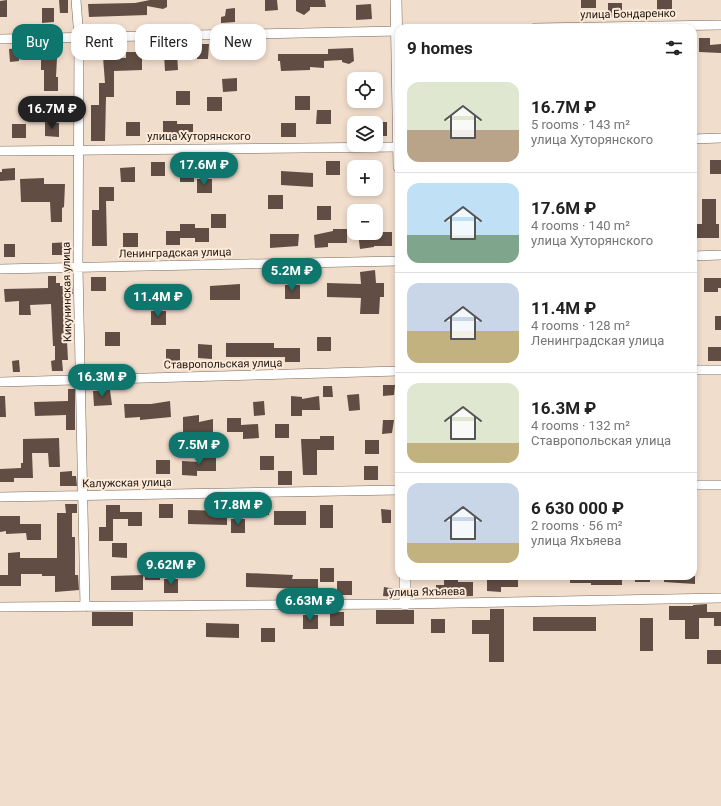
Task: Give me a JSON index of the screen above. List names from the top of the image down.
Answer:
{
  "streets": {
    "street": [
      "улица Бондаренко",
      "улица Хуторянского",
      "Ленинградская улица",
      "Кикунинская улица",
      "Ставропольская улица",
      "Калужская улица",
      "улица Яхъяева"
    ]
  },
  "crossings": [
    ["улица Хуторянского", "Кикунинская улица"],
    ["Ленинградская улица", "Кикунинская улица"],
    ["Кикунинская улица", "Ставропольская улица"],
    ["Кикунинская улица", "Калужская улица"],
    ["Кикунинская улица", "улица Яхъяева"]
  ],
  "page": {
    "chip": [
      "Buy",
      "Rent",
      "Filters",
      "New"
    ],
    "heading": "9 homes",
    "map_buttons": ["+", "−"],
    "list": [
      {
        "name": "16.7M ₽",
        "note": "5 rooms · 143 m² · улица Хуторянского"
      },
      {
        "name": "17.6M ₽",
        "note": "4 rooms · 140 m² · улица Хуторянского"
      },
      {
        "name": "11.4M ₽",
        "note": "4 rooms · 128 m² · Ленинградская улица"
      },
      {
        "name": "16.3M ₽",
        "note": "4 rooms · 132 m² · Ставропольская улица"
      },
      {
        "name": "6 630 000 ₽",
        "note": "2 rooms · 56 m² · улица Яхъяева"
      }
    ],
    "price": [
      "16.7M ₽",
      "17.6M ₽",
      "5.2M ₽",
      "11.4M ₽",
      "16.3M ₽",
      "7.5M ₽",
      "17.8M ₽",
      "9.62M ₽",
      "6.63M ₽"
    ]
  }
}
